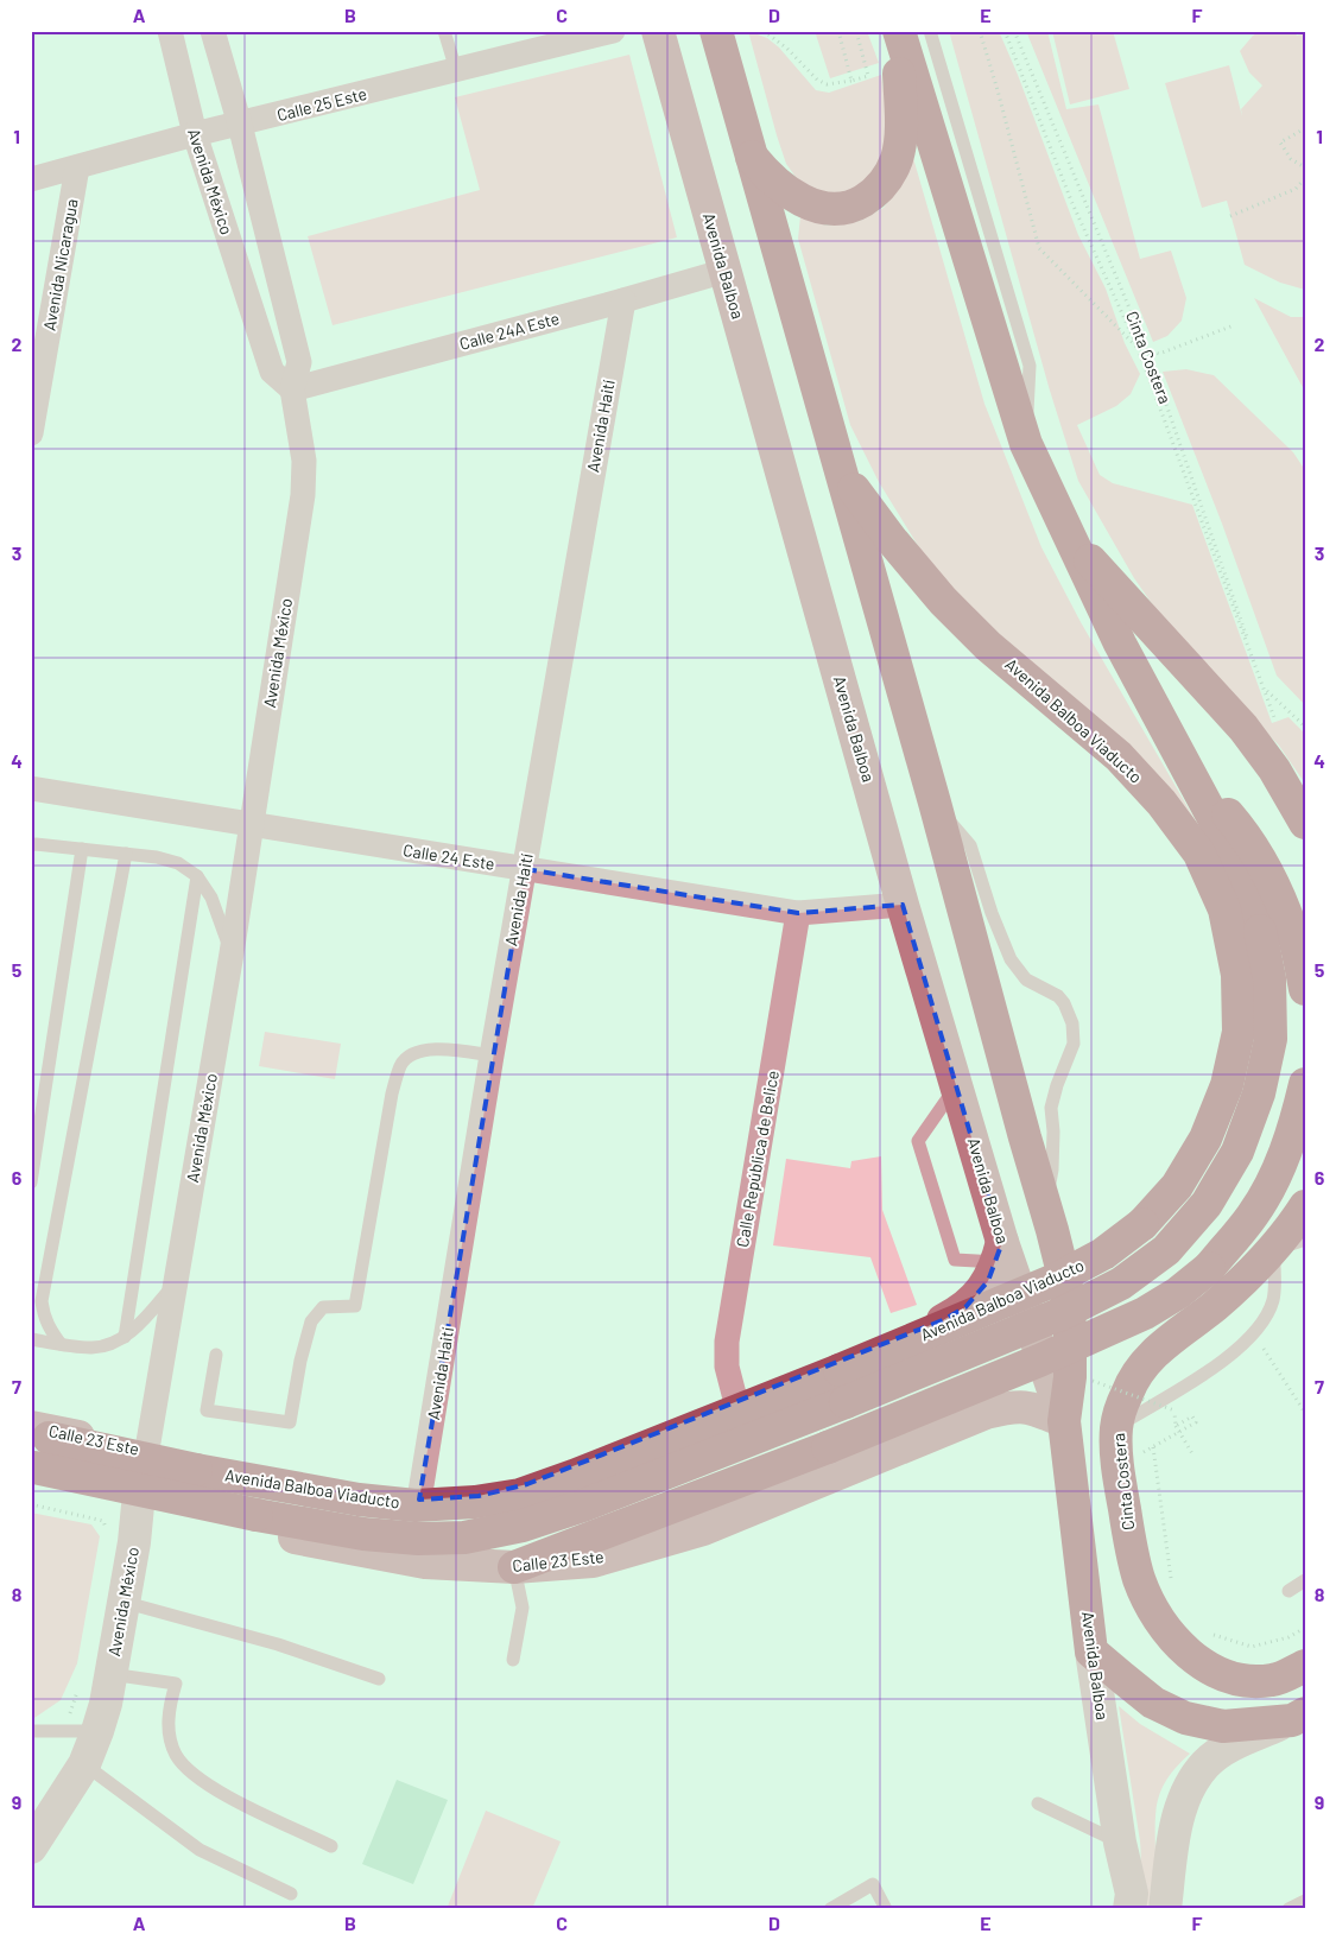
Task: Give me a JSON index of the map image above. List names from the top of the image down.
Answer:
{
  "streets": {
    "highway": ["Avenida Balboa", "Cinta Costera", "Avenida Balboa Viaducto"],
    "main road": ["Calle 23 Este"],
    "street": [
      "Calle 25 Este",
      "Avenida México",
      "Avenida Nicaragua",
      "Calle 24A Este",
      "Avenida Haití",
      "Calle 24 Este",
      "Calle República de Belice"
    ]
  },
  "crossings": [
    ["Calle 25 Este", "Avenida México"],
    ["Calle 25 Este", "Avenida Nicaragua"],
    ["Avenida México", "Calle 24A Este"],
    ["Avenida México", "Calle 24 Este"],
    ["Avenida México", "Calle 23 Este"],
    ["Avenida Balboa", "Calle 24A Este"],
    ["Avenida Balboa", "Avenida Balboa Viaducto"],
    ["Avenida Balboa", "Calle 24 Este"],
    ["Avenida Balboa", "Calle 23 Este"],
    ["Calle 24A Este", "Avenida Haití"],
    ["Avenida Haití", "Calle 24 Este"],
    ["Avenida Haití", "Calle 23 Este"],
    ["Calle 24 Este", "Calle República de Belice"],
    ["Calle República de Belice", "Calle 23 Este"]
  ],
  "grid": {
    "columns": [
      "A",
      "B",
      "C",
      "D",
      "E",
      "F"
    ],
    "rows": [
      "1",
      "2",
      "3",
      "4",
      "5",
      "6",
      "7",
      "8",
      "9"
    ]
  }
}
